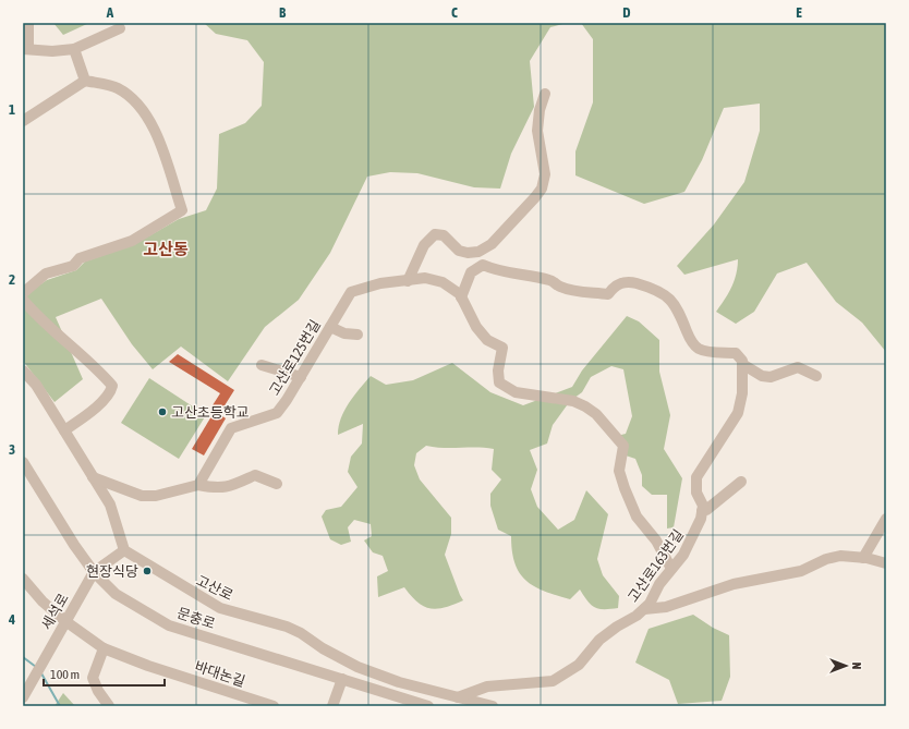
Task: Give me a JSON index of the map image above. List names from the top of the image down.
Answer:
{
  "streets": {
    "street": [
      "고산로125번길",
      "고산로163번길",
      "고산로",
      "세석로",
      "문충로",
      "바대논길"
    ]
  },
  "crossings": [
    ["고산로125번길", "고산로163번길"],
    ["고산로163번길", "고산로"],
    ["고산로", "세석로"],
    ["세석로", "문충로"],
    ["세석로", "바대논길"]
  ],
  "districts": ["고산동"],
  "places": ["고산초등학교", "현장식당"],
  "scale_bar": "100 m",
  "north": "right",
  "grid": {
    "columns": [
      "A",
      "B",
      "C",
      "D",
      "E"
    ],
    "rows": [
      "1",
      "2",
      "3",
      "4"
    ]
  }
}
